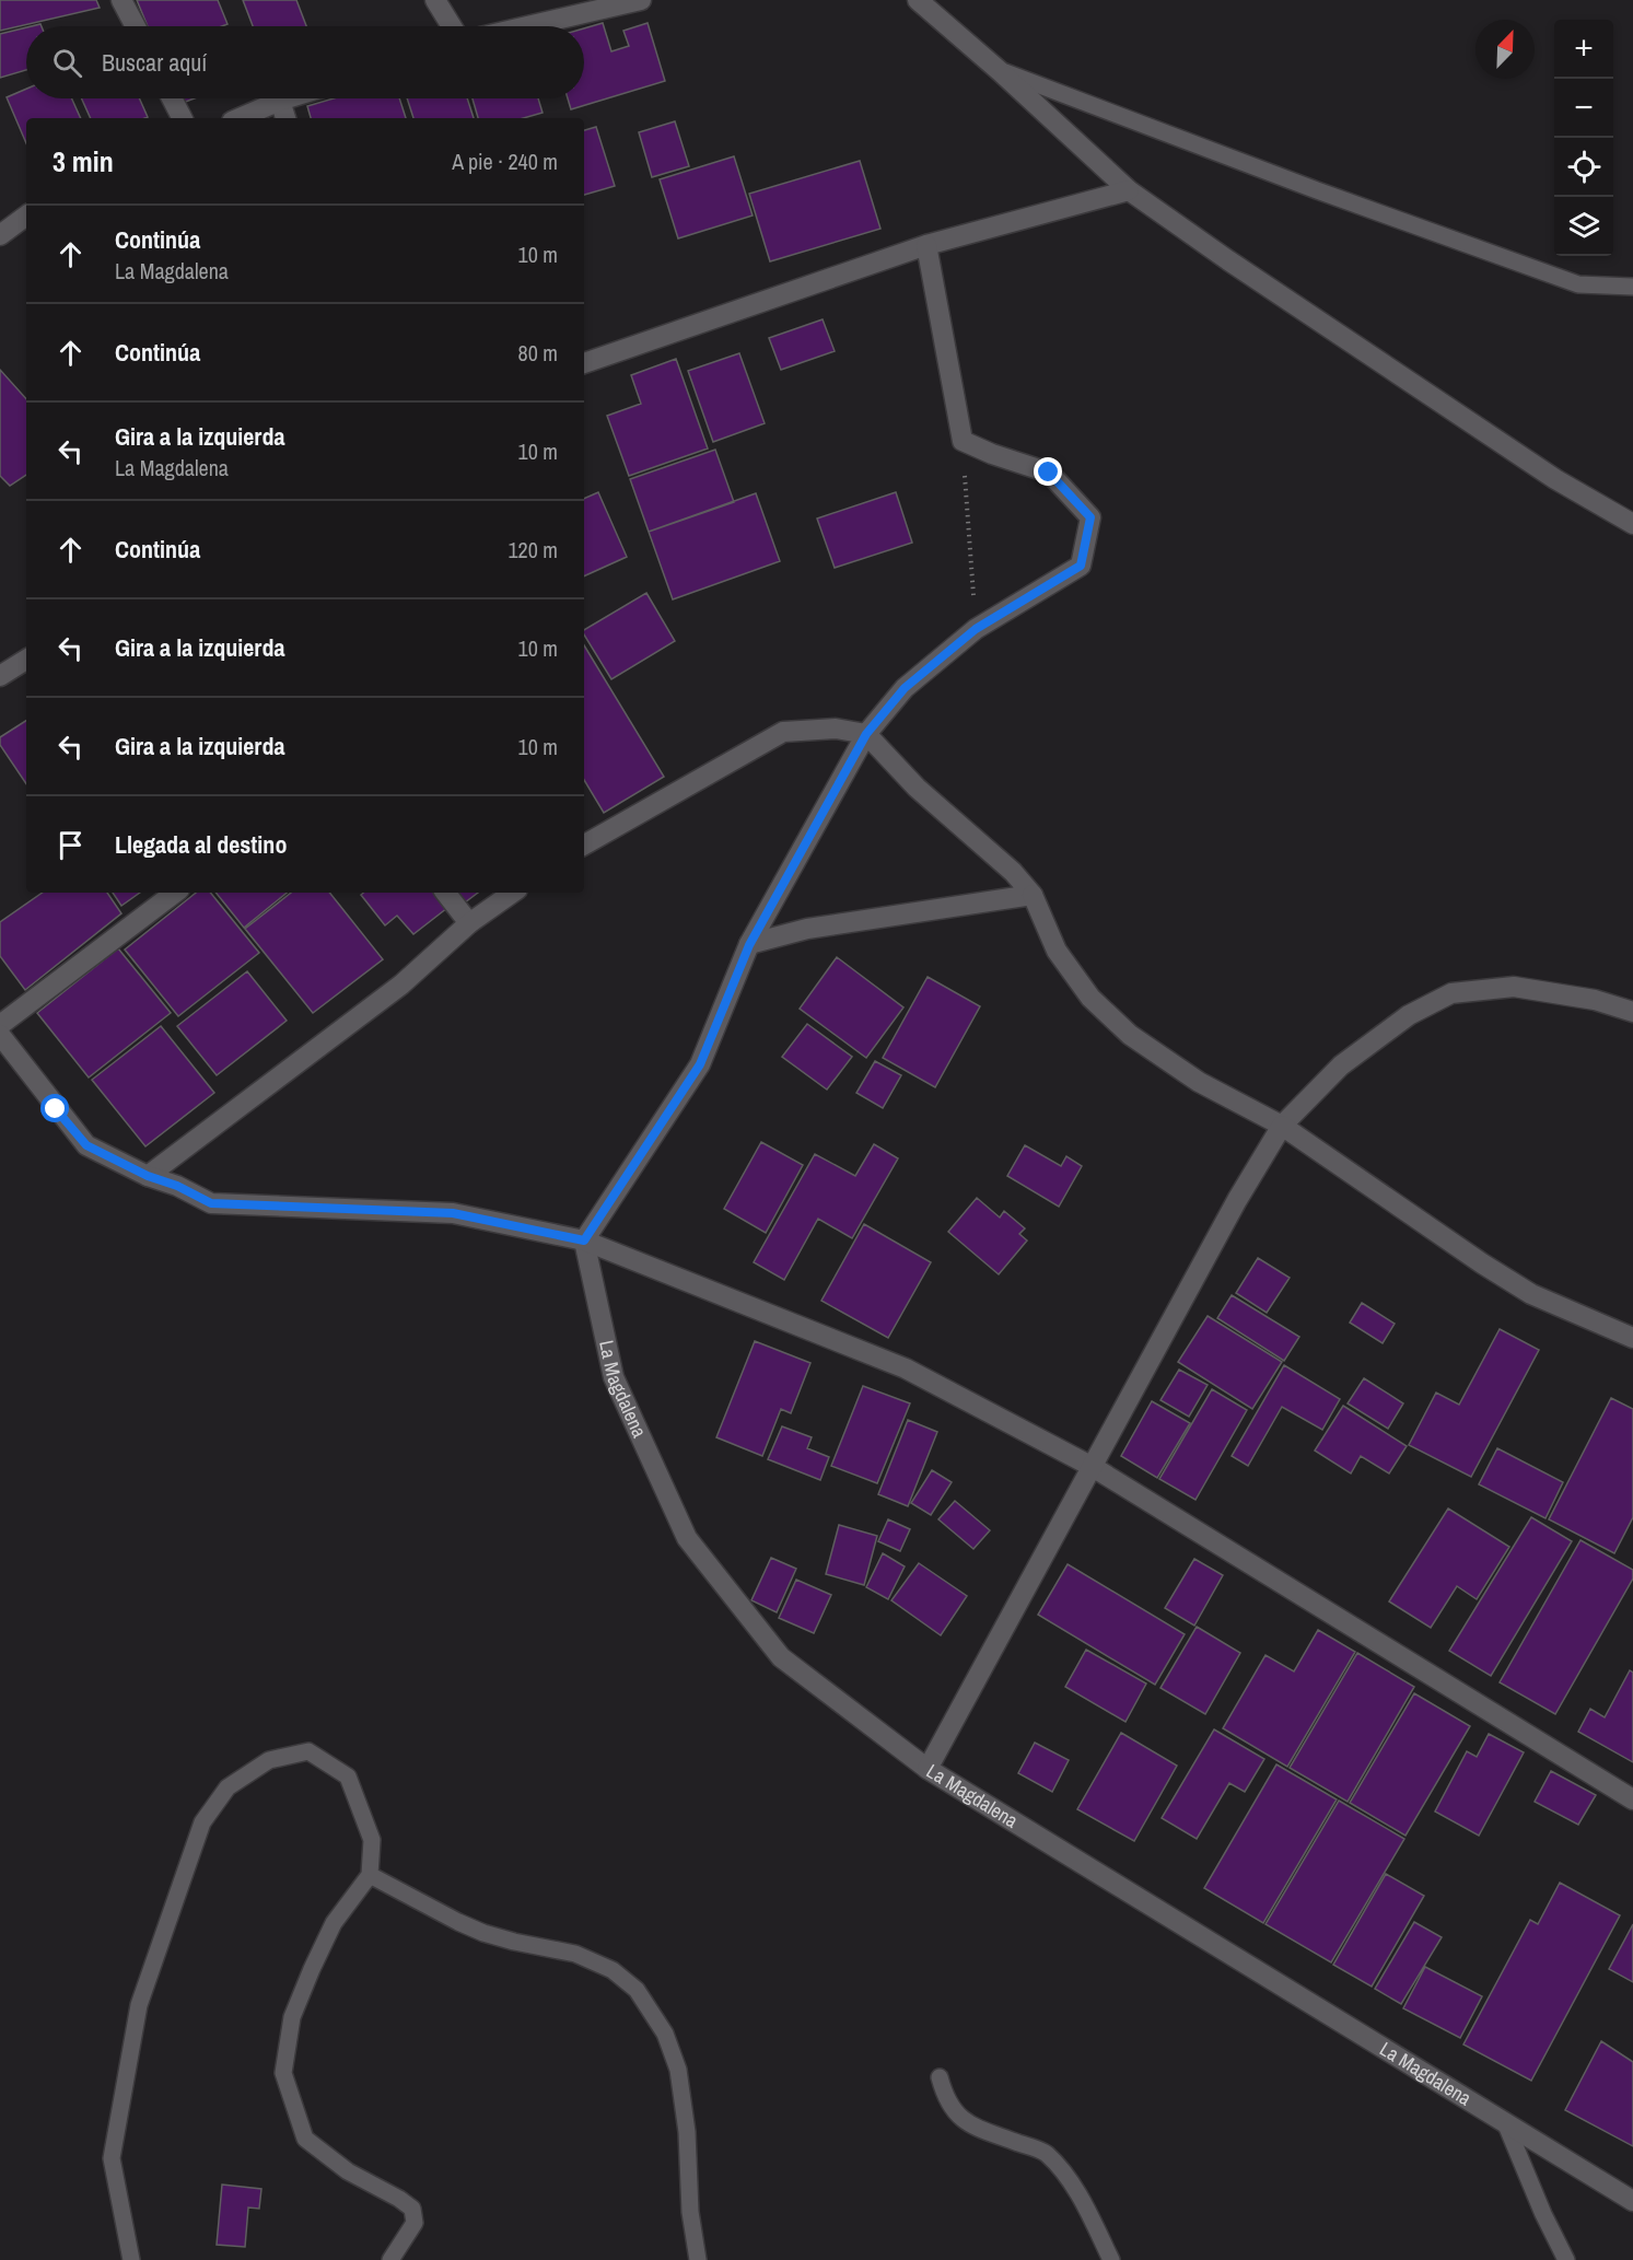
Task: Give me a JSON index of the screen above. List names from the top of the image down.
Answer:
{
  "streets": {
    "street": ["La Magdalena"]
  },
  "north": "top right",
  "page": {
    "map_buttons": ["+", "−"],
    "search": "Buscar aquí",
    "heading": ["3 min", "A pie · 240 m"],
    "list": [
      ["Continúa", "La Magdalena", "10 m"],
      ["Continúa", "80 m"],
      ["Gira a la izquierda", "La Magdalena", "10 m"],
      ["Continúa", "120 m"],
      ["Gira a la izquierda", "10 m"],
      ["Gira a la izquierda", "10 m"],
      "Llegada al destino"
    ]
  }
}
